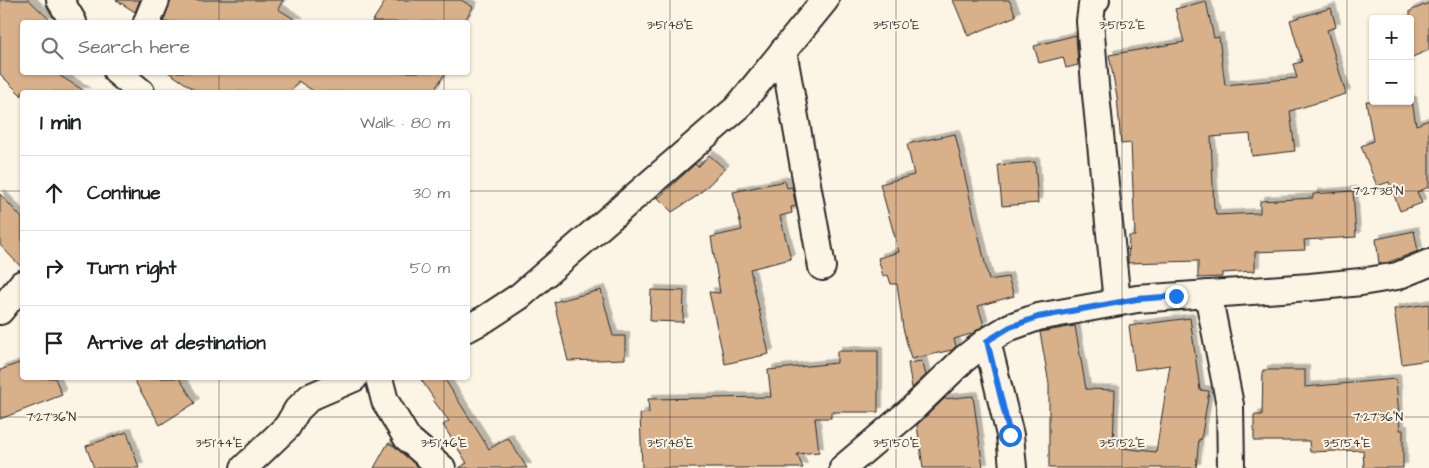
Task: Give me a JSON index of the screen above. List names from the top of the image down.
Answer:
{
  "page": {
    "map_buttons": ["+", "−"],
    "search": "Search here",
    "heading": ["1 min", "Walk · 80 m"],
    "list": [
      ["Continue", "30 m"],
      ["Turn right", "50 m"],
      "Arrive at destination"
    ]
  },
  "coordinates": [
    "3°51'48\"E",
    "3°51'50\"E",
    "3°51'52\"E",
    "7°27'38\"N",
    "7°27'36\"N",
    "3°51'44\"E",
    "3°51'46\"E",
    "3°51'54\"E"
  ]
}
